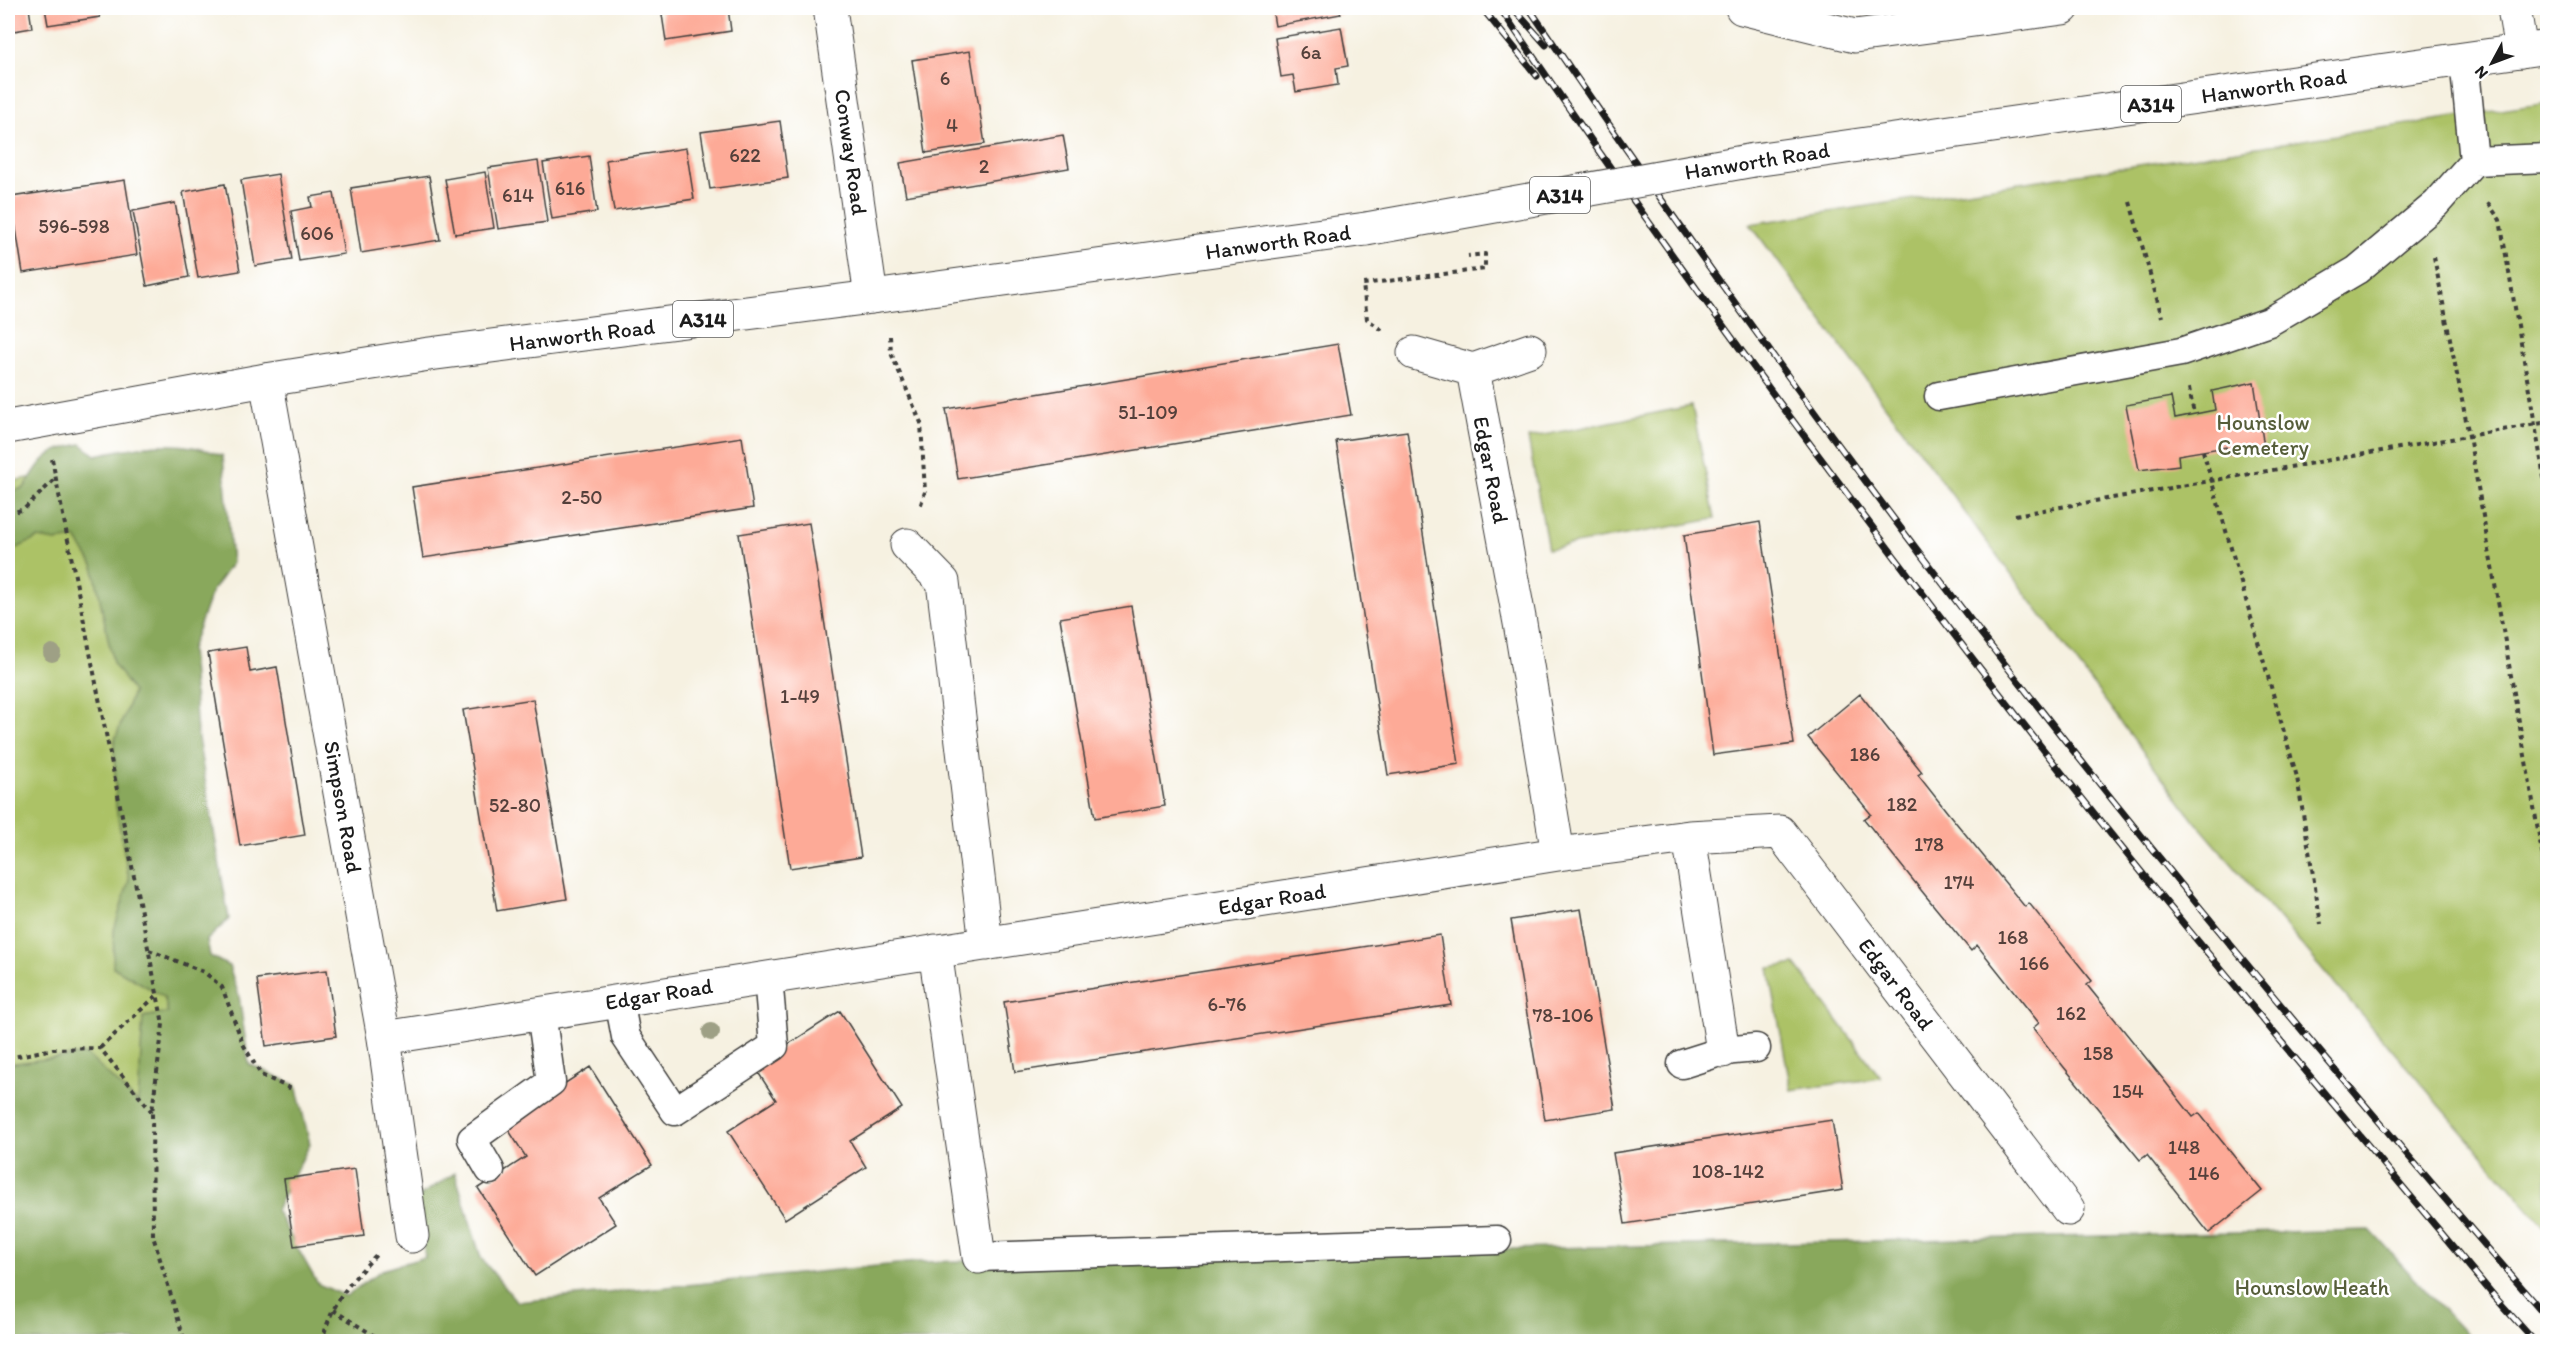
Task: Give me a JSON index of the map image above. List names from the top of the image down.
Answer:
{
  "streets": {
    "street": [
      "Hanworth Road",
      "A314",
      "Conway Road",
      "Edgar Road",
      "Simpson Road"
    ]
  },
  "crossings": [
    ["Hanworth Road", "Conway Road"],
    ["Hanworth Road", "Simpson Road"],
    ["Edgar Road", "Simpson Road"]
  ],
  "parks": ["Hounslow Cemetery", "Hounslow Heath"],
  "house_numbers": [
    "6a",
    "6",
    "4",
    "622",
    "2",
    "616",
    "614",
    "596-598",
    "606",
    "51-109",
    "2-50",
    "1-49",
    "186",
    "182",
    "52-80",
    "178",
    "174",
    "168",
    "166",
    "6-76",
    "162",
    "78-106",
    "158",
    "154",
    "148",
    "108-142",
    "146"
  ],
  "north": "bottom left"
}
